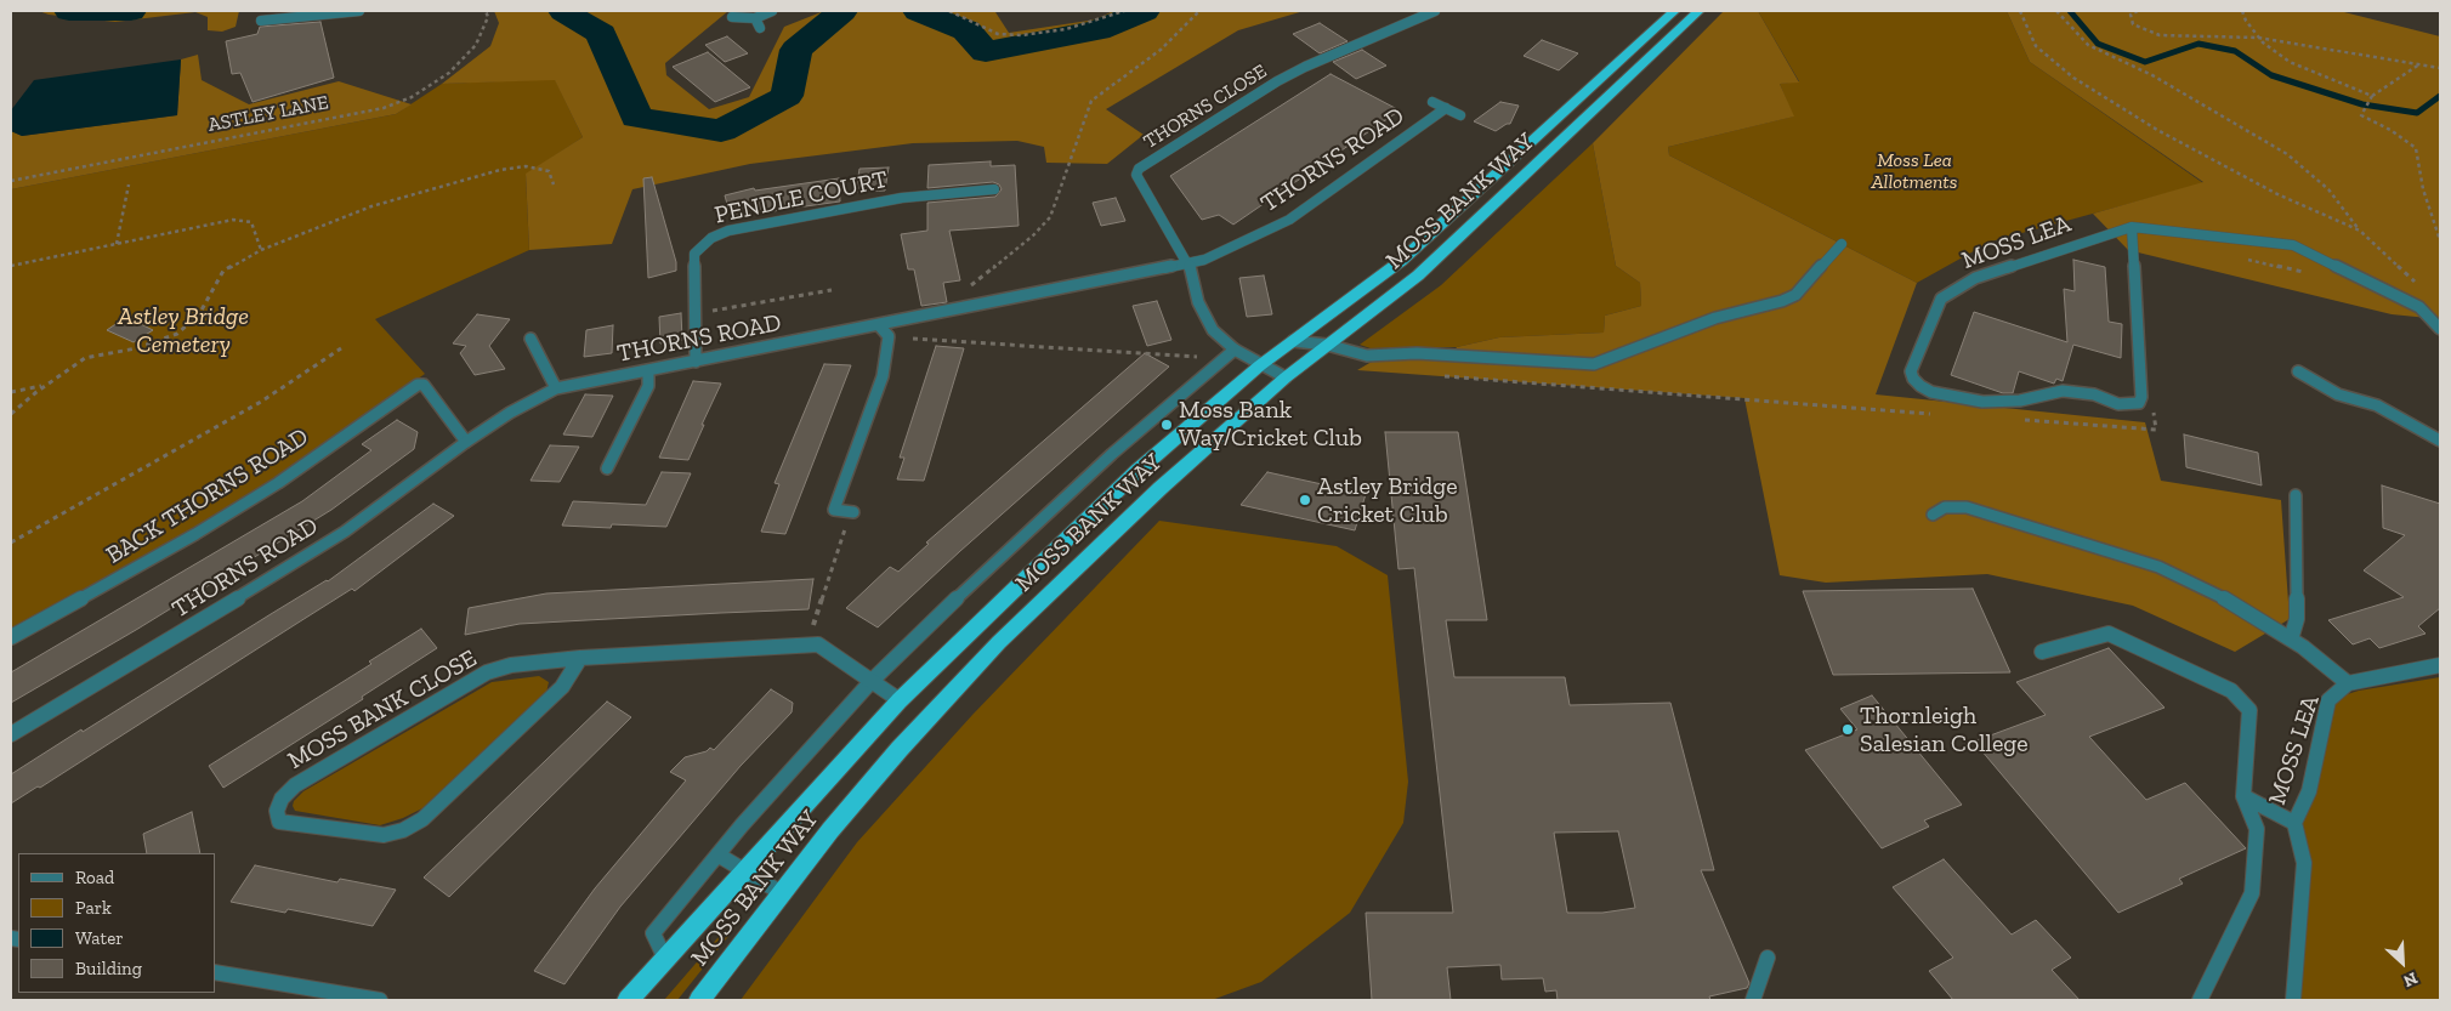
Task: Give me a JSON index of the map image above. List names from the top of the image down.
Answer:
{
  "streets": {
    "highway": ["MOSS BANK WAY"],
    "street": [
      "THORNS CLOSE",
      "THORNS ROAD",
      "PENDLE COURT",
      "MOSS LEA",
      "BACK THORNS ROAD",
      "MOSS BANK CLOSE"
    ],
    "path": ["ASTLEY LANE"]
  },
  "crossings": [
    ["THORNS CLOSE", "THORNS ROAD"],
    ["THORNS CLOSE", "MOSS BANK WAY"],
    ["THORNS ROAD", "PENDLE COURT"],
    ["THORNS ROAD", "BACK THORNS ROAD"],
    ["MOSS BANK WAY", "MOSS BANK CLOSE"]
  ],
  "parks": ["Moss Lea Allotments", "Astley Bridge Cemetery"],
  "places": ["Moss Bank Way/Cricket Club", "Astley Bridge Cricket Club", "Thornleigh Salesian College"],
  "legend": [
    "Road",
    "Park",
    "Water",
    "Building"
  ],
  "north": "bottom right"
}
